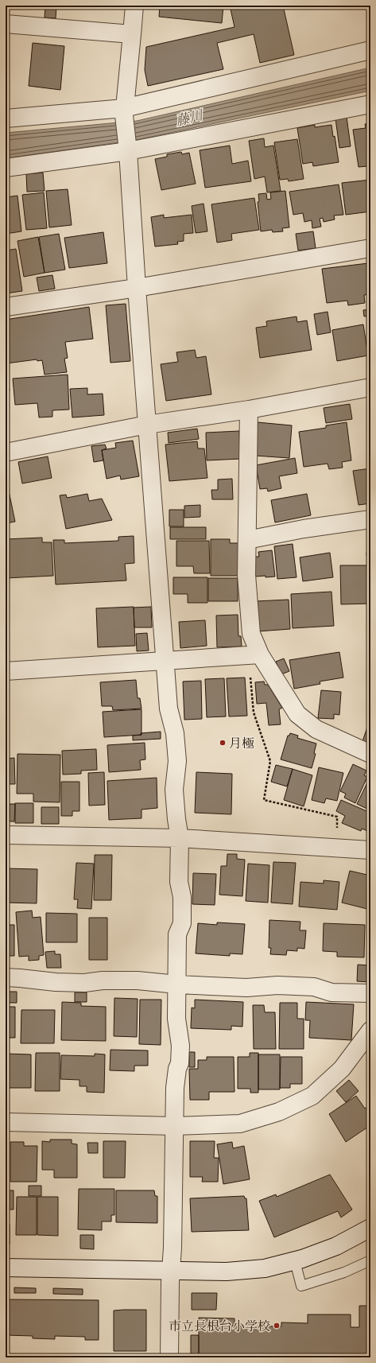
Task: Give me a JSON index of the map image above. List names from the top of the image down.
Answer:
{
  "water": ["藤川"],
  "places": ["月極", "市立長根台小学校"]
}
